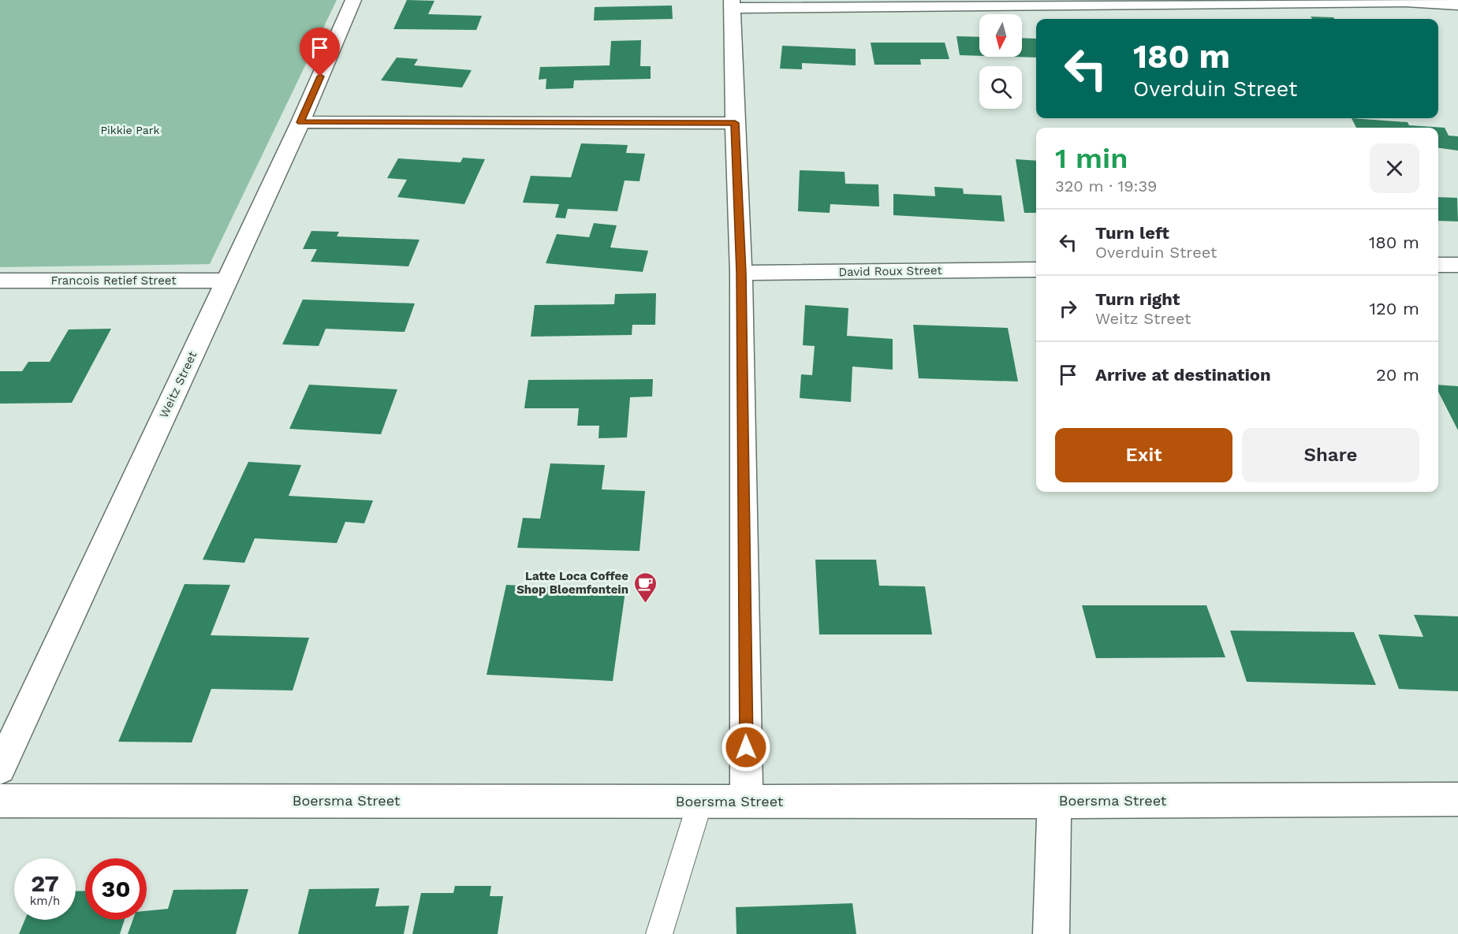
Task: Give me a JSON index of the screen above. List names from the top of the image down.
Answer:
{
  "streets": {
    "street": [
      "David Roux Street",
      "Francois Retief Street",
      "Weitz Street",
      "Boersma Street"
    ]
  },
  "crossings": [
    ["Francois Retief Street", "Weitz Street"]
  ],
  "parks": ["Pikkie Park"],
  "places": {
    "cafe": ["Latte Loca Coffee Shop Bloemfontein"]
  },
  "north": "bottom",
  "page": {
    "turn": ["180 m", "Overduin Street"],
    "heading": ["1 min", "320 m · 19:39"],
    "list": [
      {
        "name": "Turn left",
        "note": "Overduin Street",
        "value": "180 m"
      },
      {
        "name": "Turn right",
        "note": "Weitz Street",
        "value": "120 m"
      },
      {
        "name": "Arrive at destination",
        "value": "20 m"
      }
    ],
    "buttons": ["Exit", "Share"],
    "speed": "27 km/h",
    "limit": "30"
  }
}
